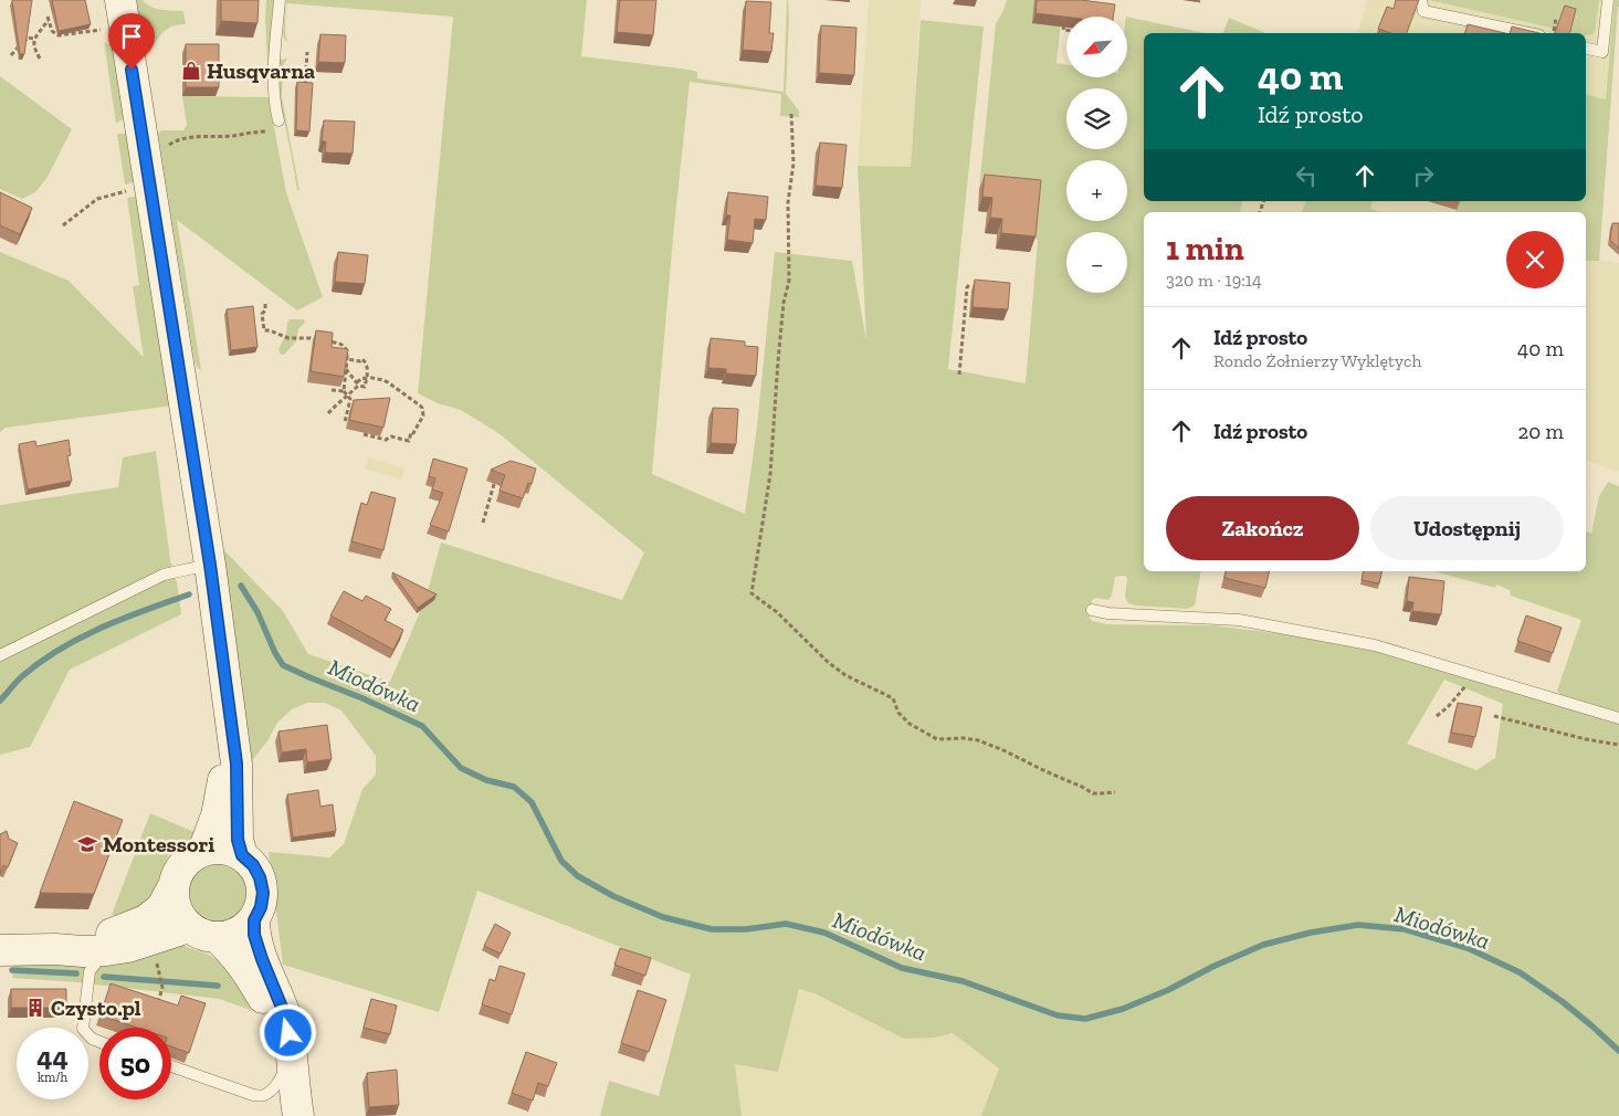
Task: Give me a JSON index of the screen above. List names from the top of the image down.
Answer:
{
  "water": ["Miodówka"],
  "places": {
    "shop": ["Husqvarna"],
    "school or university": ["Montessori"],
    "building": ["Czysto.pl"]
  },
  "north": "bottom left",
  "page": {
    "map_buttons": ["+", "−"],
    "turn": ["40 m", "Idź prosto"],
    "heading": ["1 min", "320 m · 19:14"],
    "list": [
      {
        "name": "Idź prosto",
        "note": "Rondo Żołnierzy Wyklętych",
        "value": "40 m"
      },
      {
        "name": "Idź prosto",
        "value": "20 m"
      }
    ],
    "buttons": ["Zakończ", "Udostępnij"],
    "speed": "44 km/h",
    "limit": "50"
  }
}
